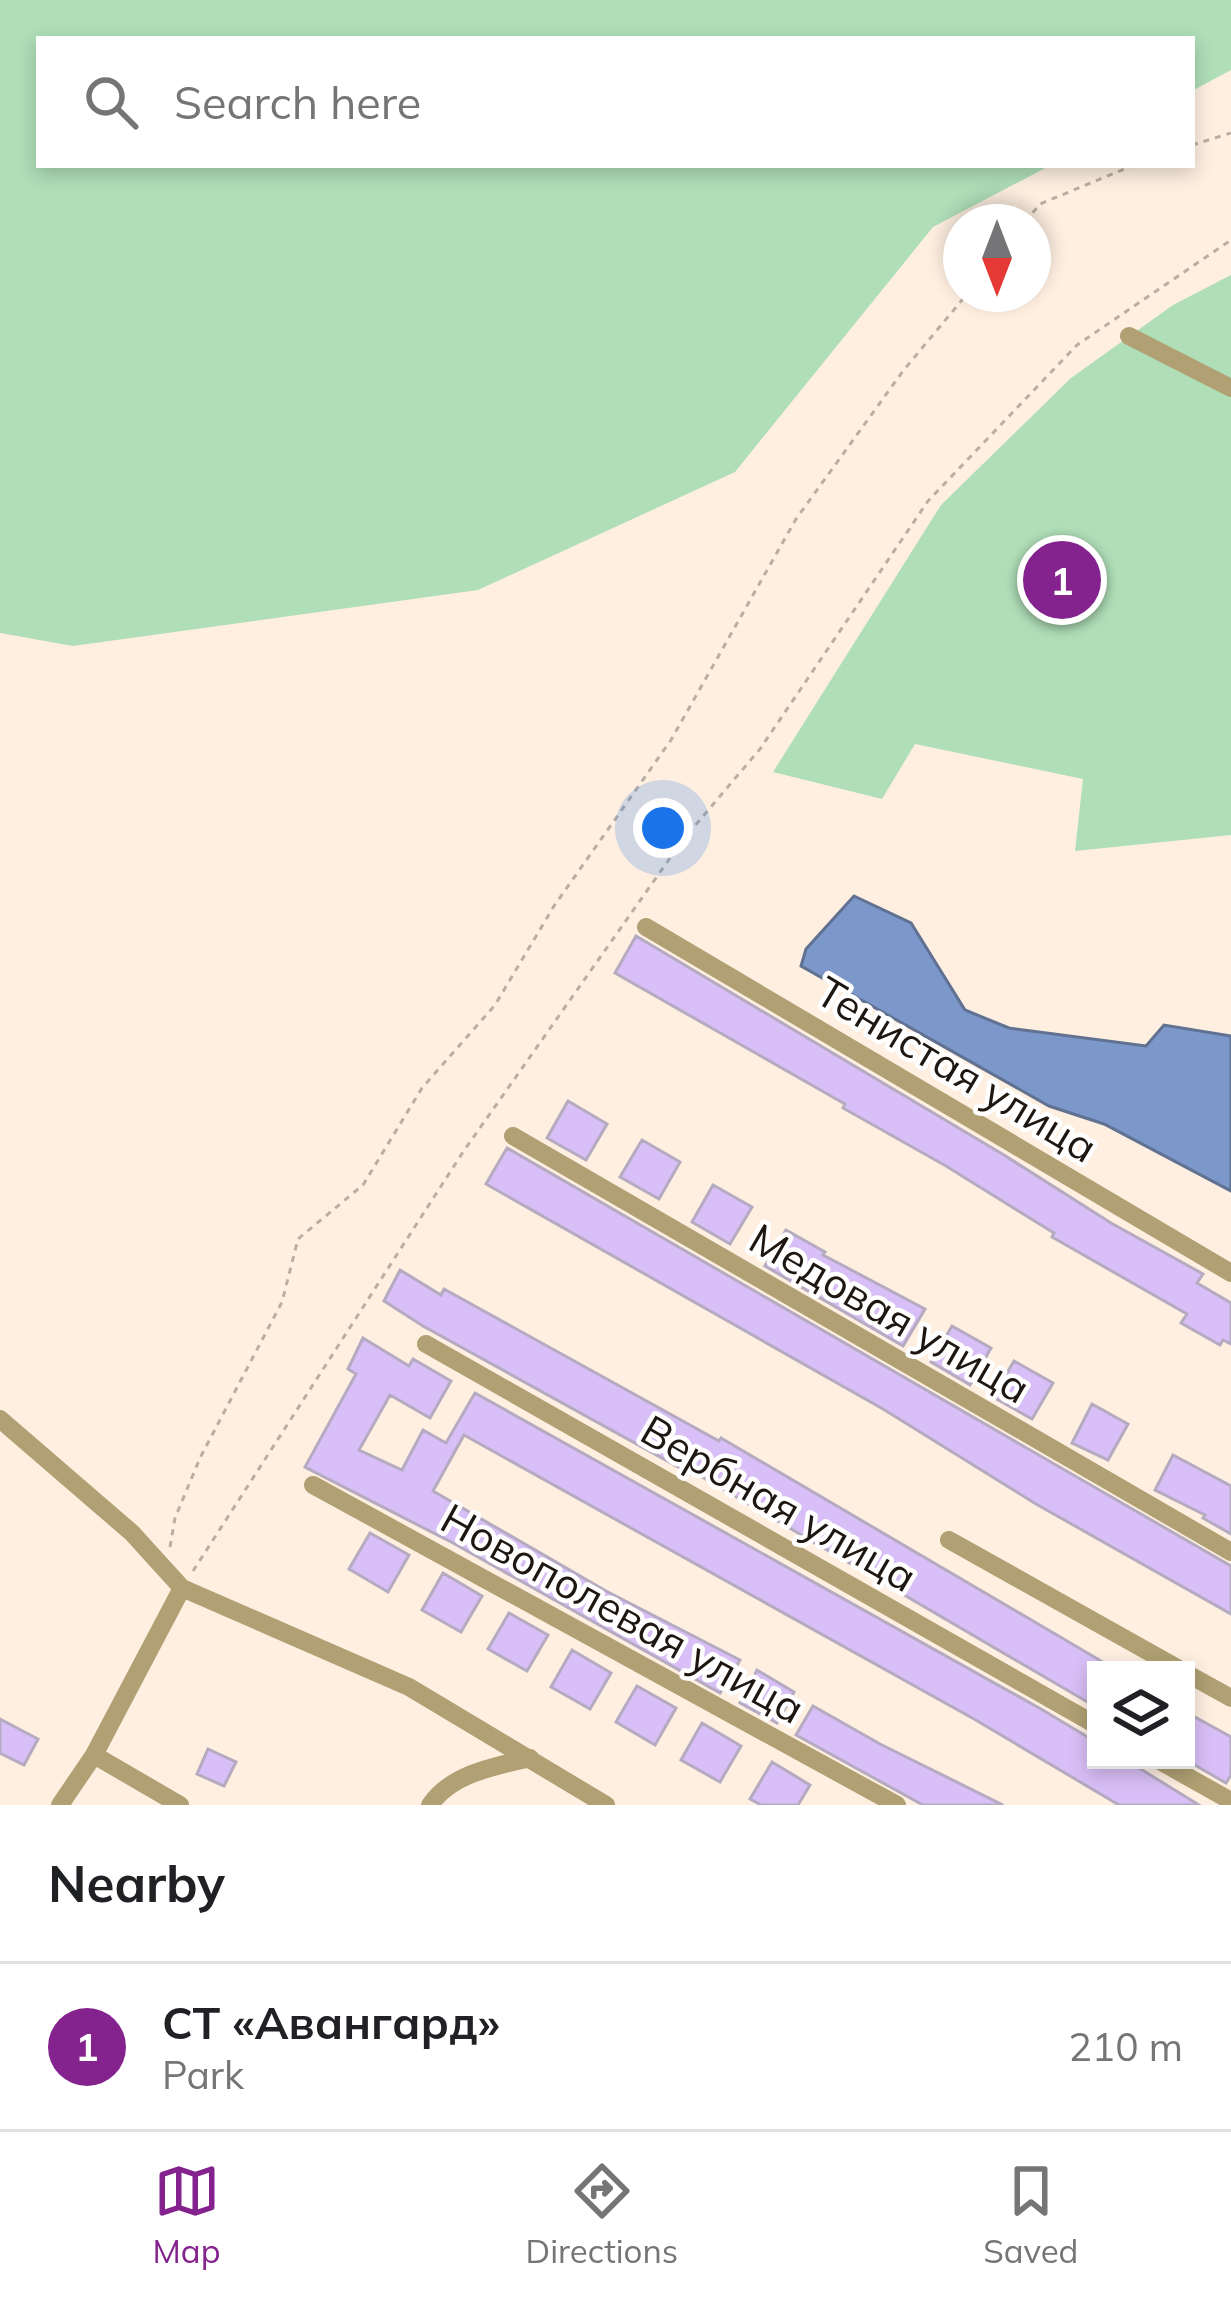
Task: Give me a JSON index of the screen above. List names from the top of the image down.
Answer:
{
  "streets": {
    "street": [
      "Тенистая улица",
      "Медовая улица",
      "Вербная улица",
      "Новополевая улица"
    ]
  },
  "north": "bottom",
  "page": {
    "search": "Search here",
    "pins": "1",
    "heading": "Nearby",
    "list": [
      {
        "mark": "1",
        "name": "СТ «Авангард»",
        "note": "Park",
        "value": "210 m"
      }
    ],
    "nav": ["Map", "Directions", "Saved"]
  }
}
